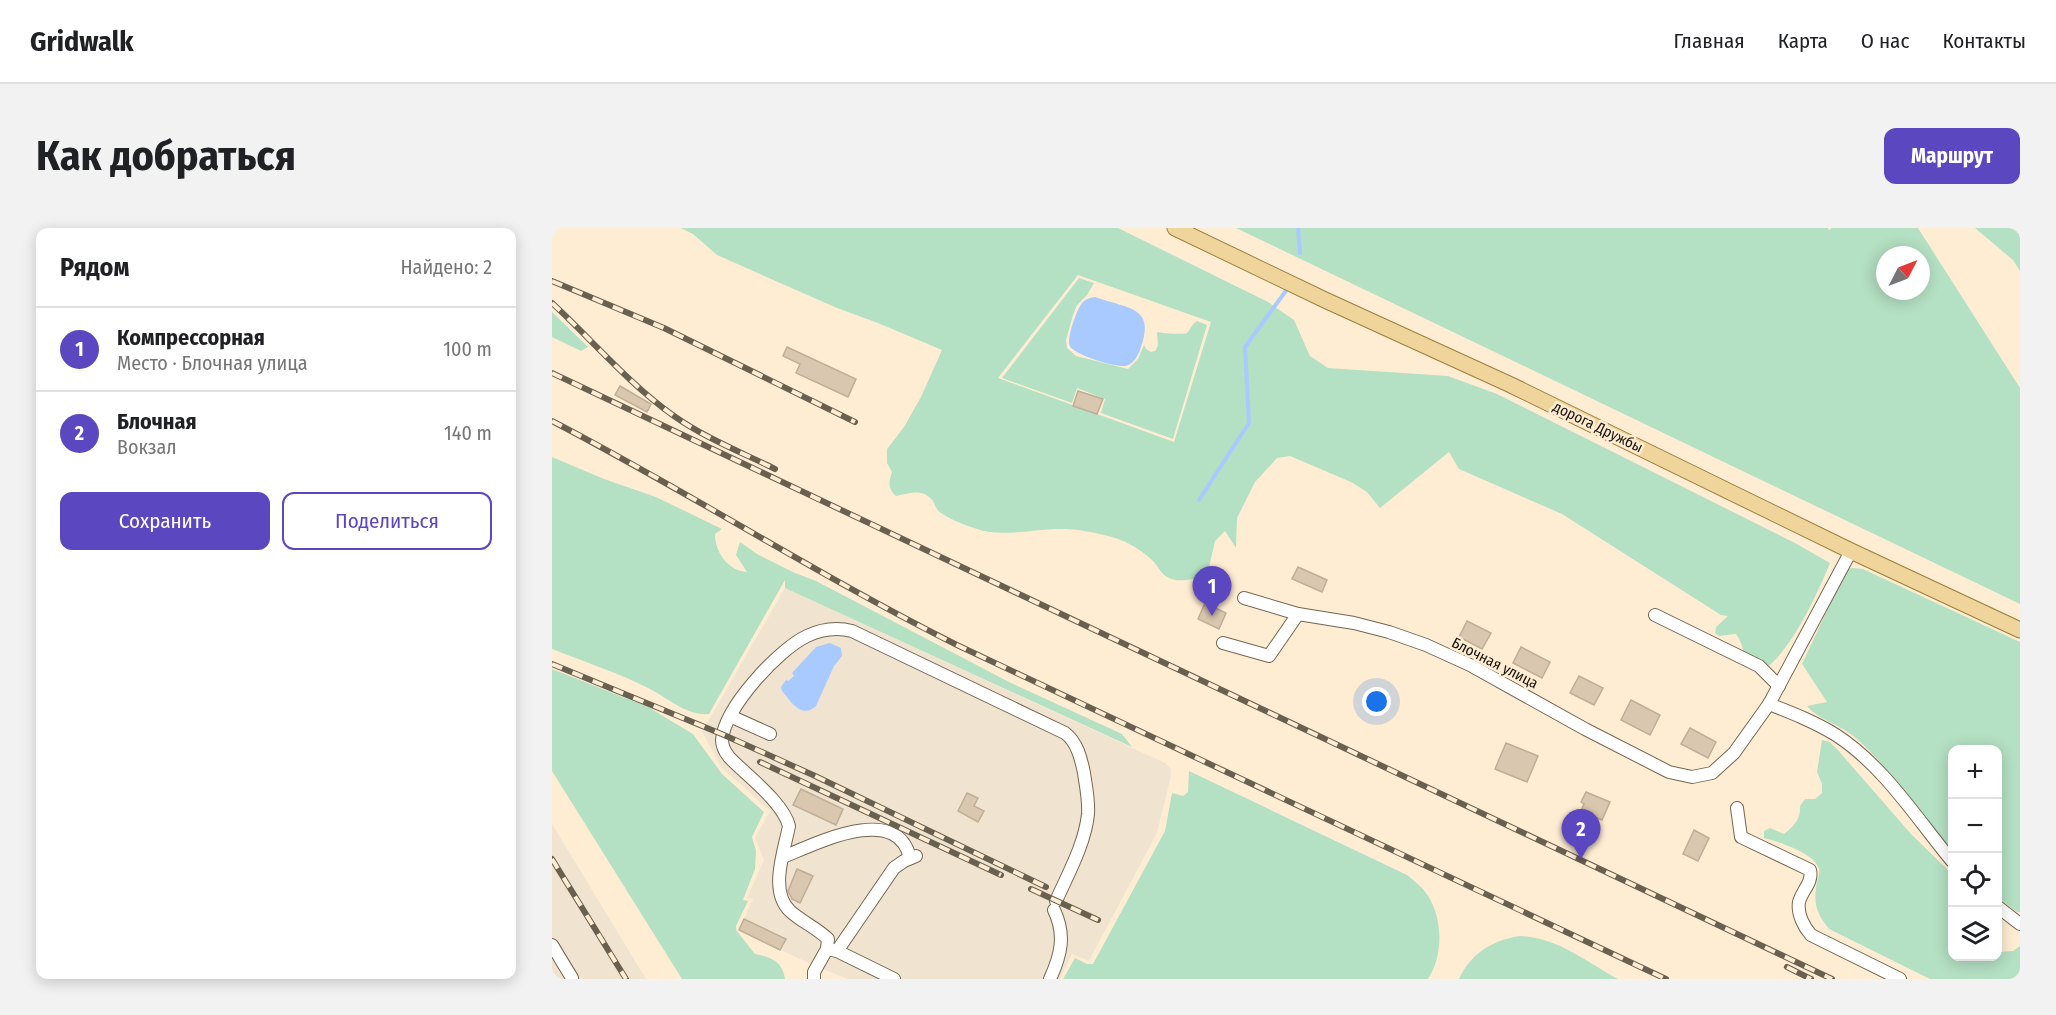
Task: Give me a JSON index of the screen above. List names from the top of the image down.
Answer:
{
  "streets": {
    "main road": ["дорога Дружбы"],
    "street": ["Блочная улица"]
  },
  "north": "top right",
  "page": {
    "header": "Gridwalk",
    "nav": [
      "Главная",
      "Карта",
      "О нас",
      "Контакты"
    ],
    "buttons": [
      "Маршрут",
      ["Сохранить", "Поделиться"]
    ],
    "title": "Как добраться",
    "heading": ["Рядом", "Найдено: 2"],
    "list": [
      {
        "mark": "1",
        "name": "Компрессорная",
        "note": "Место · Блочная улица",
        "value": "100 m"
      },
      {
        "mark": "2",
        "name": "Блочная",
        "note": "Вокзал",
        "value": "140 m"
      }
    ],
    "pins": ["1", "2"],
    "map_buttons": ["+", "−"]
  }
}
